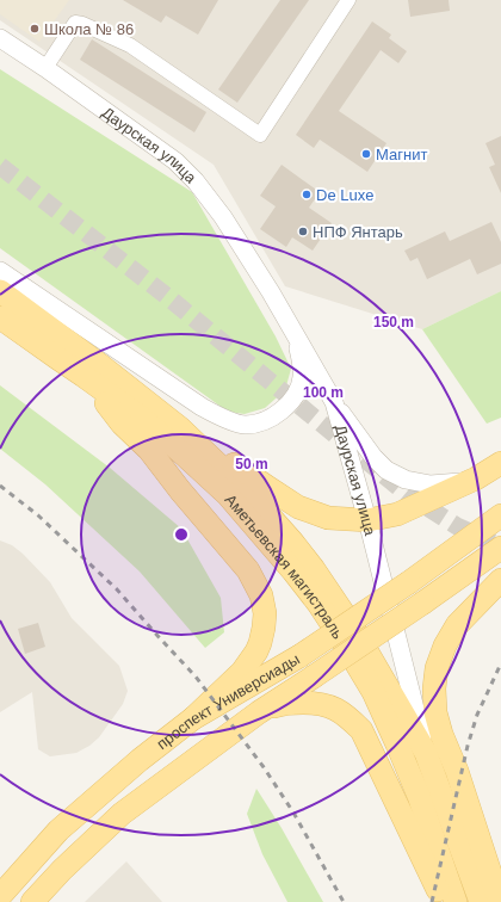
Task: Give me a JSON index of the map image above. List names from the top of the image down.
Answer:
{
  "streets": {
    "main road": ["Даурская улица", "Аметьевская магистраль", "проспект Универсиады"]
  },
  "crossings": [
    ["Даурская улица", "Аметьевская магистраль"]
  ],
  "places": [
    "Школа № 86",
    "Магнит",
    "De Luxe",
    "НПФ Янтарь"
  ],
  "rings": ["150 m", "100 m", "50 m"]
}
